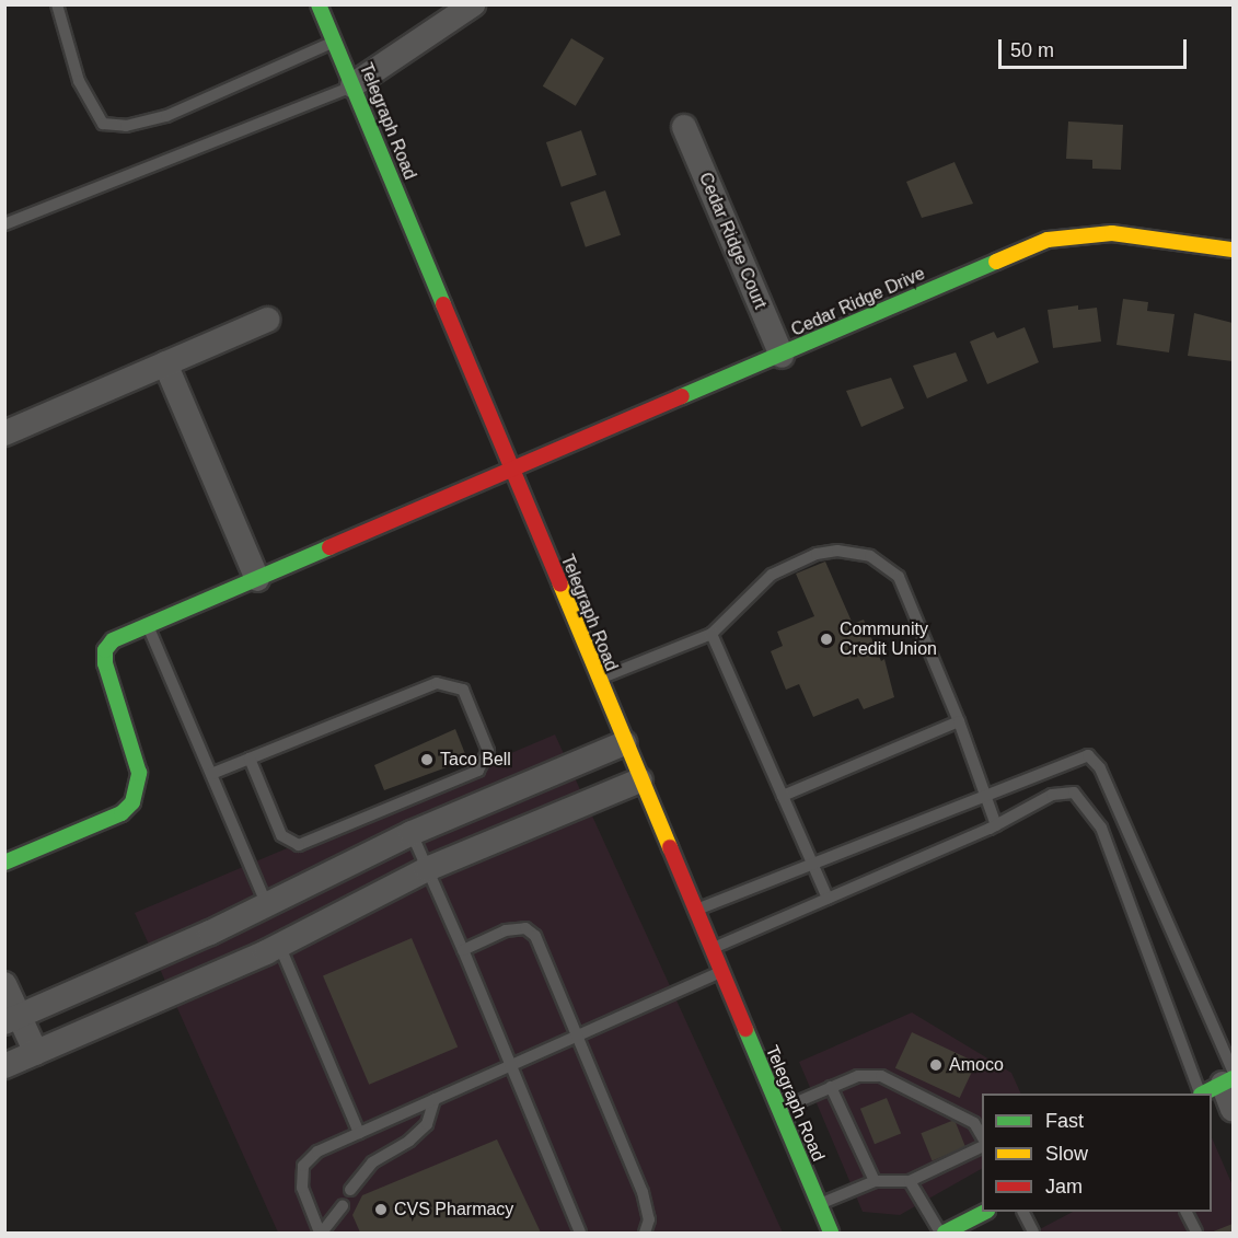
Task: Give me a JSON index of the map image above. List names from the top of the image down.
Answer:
{
  "streets": {
    "street": ["Telegraph Road", "Cedar Ridge Court", "Cedar Ridge Drive"]
  },
  "crossings": [
    ["Telegraph Road", "Cedar Ridge Drive"],
    ["Cedar Ridge Court", "Cedar Ridge Drive"]
  ],
  "places": [
    "Community Credit Union",
    "Taco Bell",
    "Amoco",
    "CVS Pharmacy"
  ],
  "legend": ["Fast", "Slow", "Jam"],
  "scale_bar": "50 m"
}
